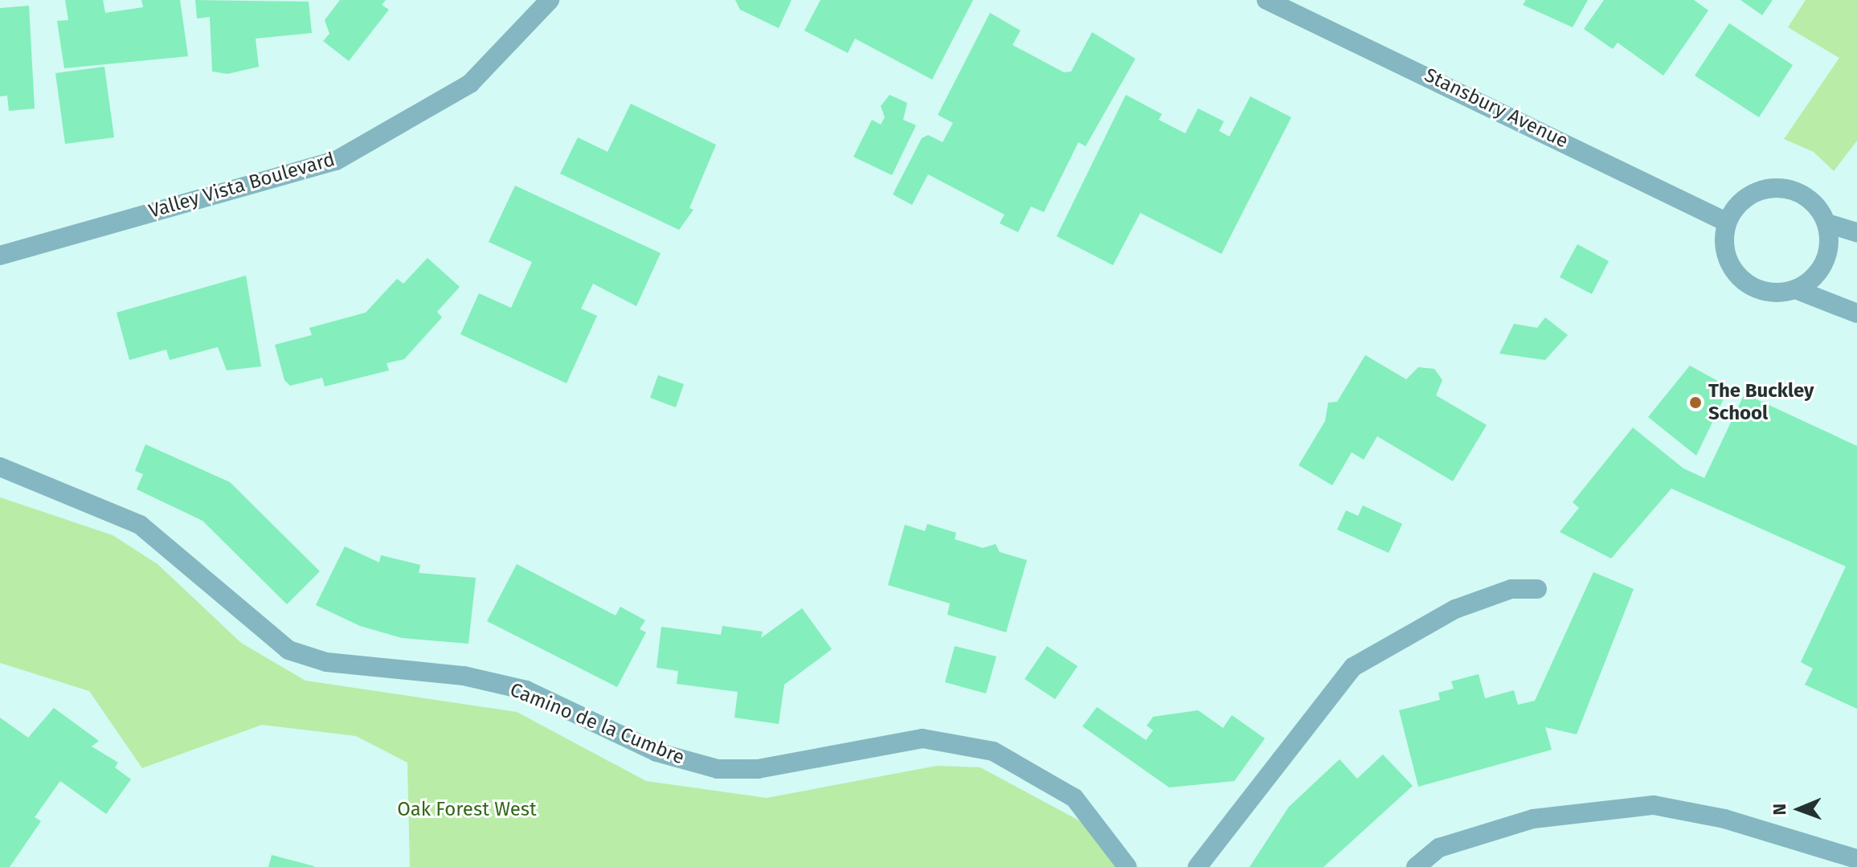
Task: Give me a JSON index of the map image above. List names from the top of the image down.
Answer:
{
  "streets": {
    "street": ["Stansbury Avenue", "Valley Vista Boulevard", "Camino de la Cumbre"]
  },
  "parks": ["Oak Forest West"],
  "places": ["The Buckley School"],
  "north": "left"
}
